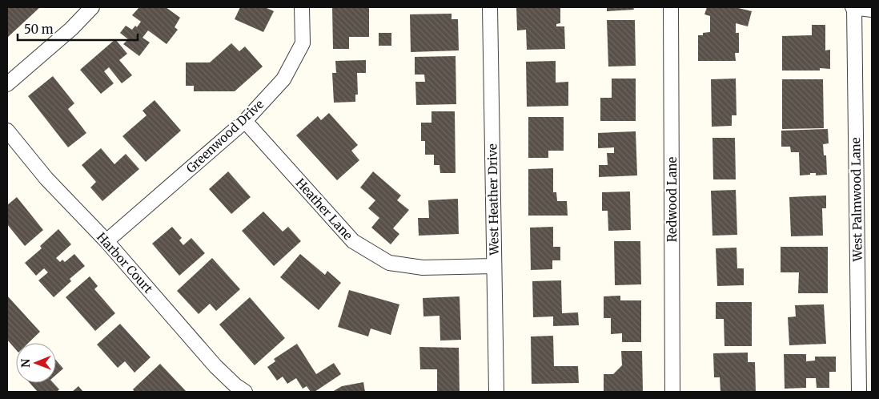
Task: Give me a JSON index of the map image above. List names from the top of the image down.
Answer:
{
  "streets": {
    "street": [
      "Greenwood Drive",
      "West Heather Drive",
      "Redwood Lane",
      "West Palmwood Lane",
      "Heather Lane",
      "Harbor Court"
    ]
  },
  "crossings": [
    ["Greenwood Drive", "Heather Lane"],
    ["Greenwood Drive", "Harbor Court"],
    ["West Heather Drive", "Heather Lane"]
  ],
  "scale_bar": "50 m",
  "north": "left"
}
